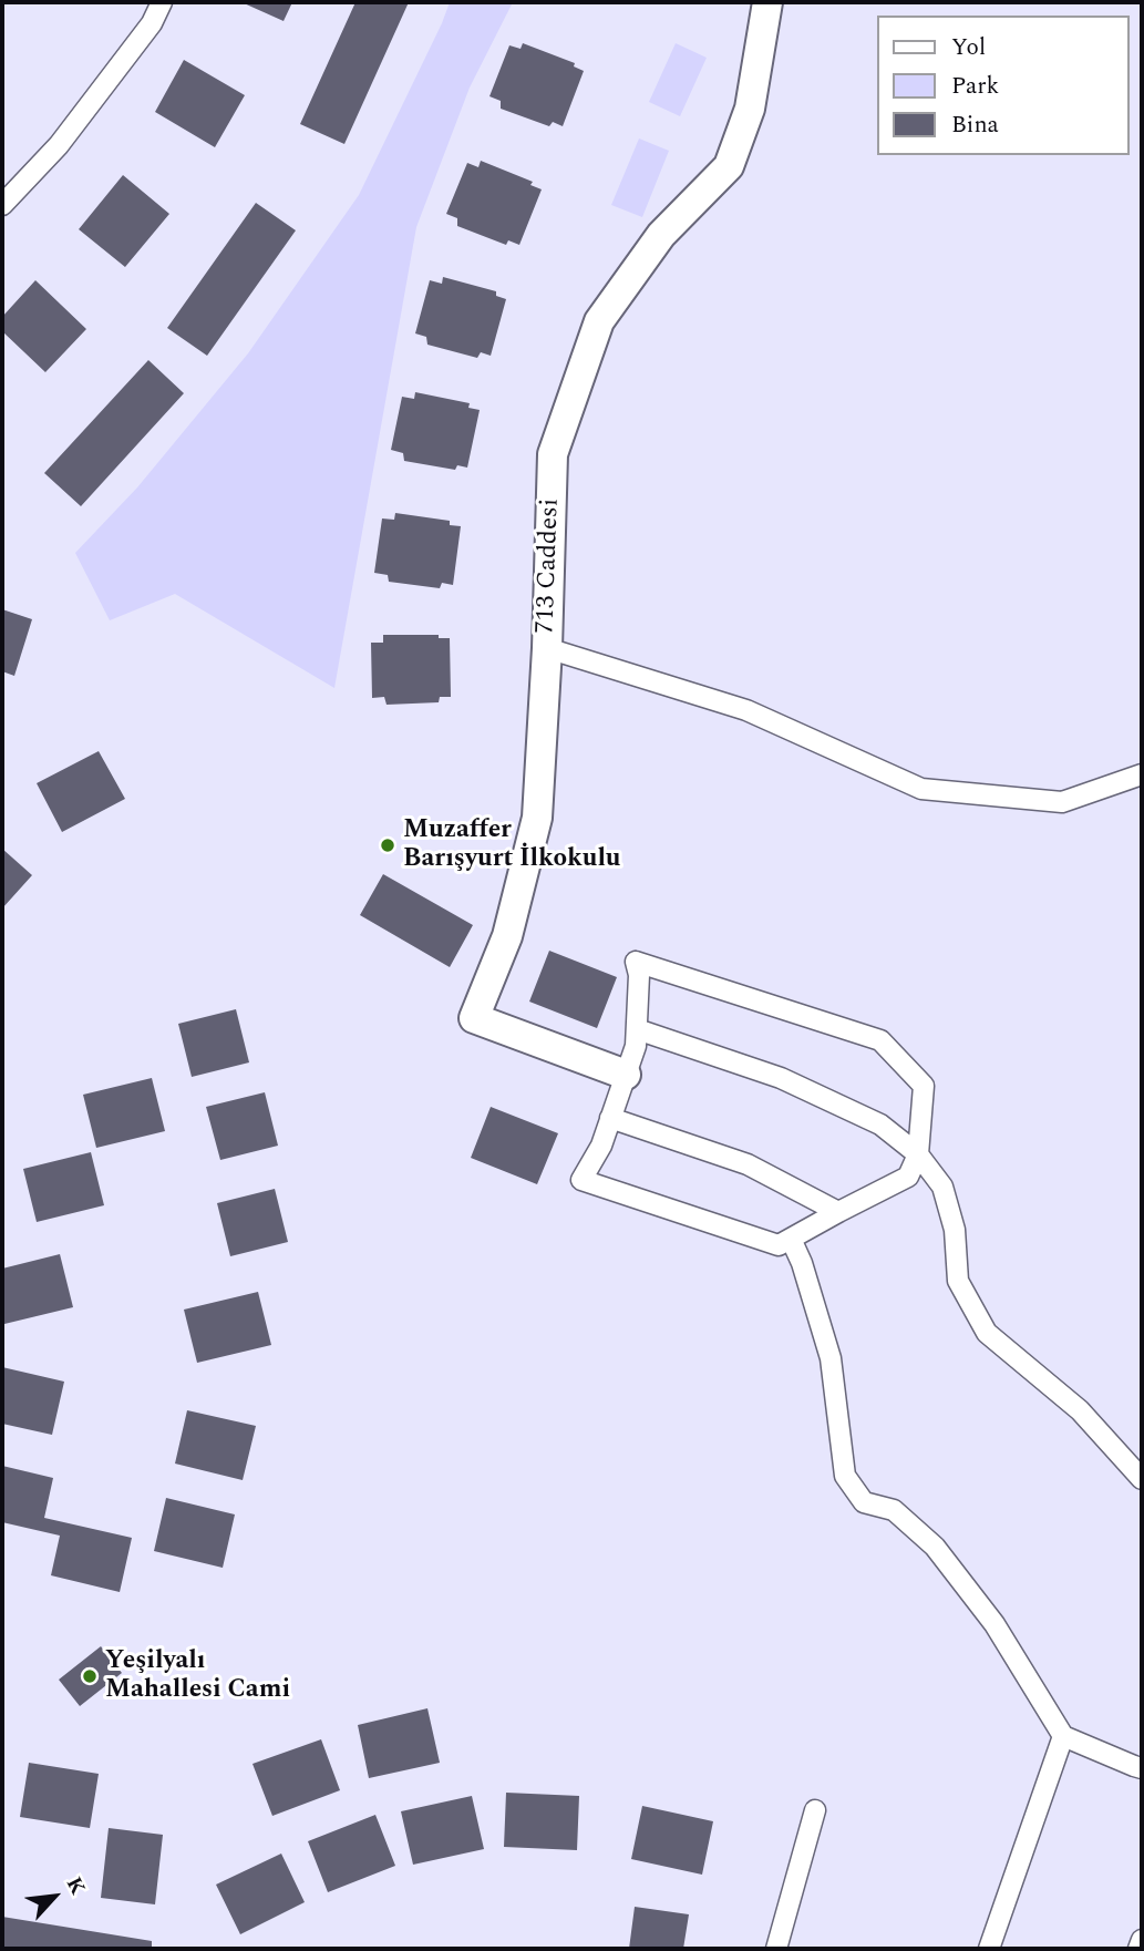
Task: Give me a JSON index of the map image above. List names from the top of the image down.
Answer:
{
  "streets": {
    "street": ["713 Caddesi"]
  },
  "places": ["Muzaffer Barışyurt İlkokulu", "Yeşilyalı Mahallesi Cami"],
  "legend": ["Yol", "Park", "Bina"],
  "north": "top right"
}
